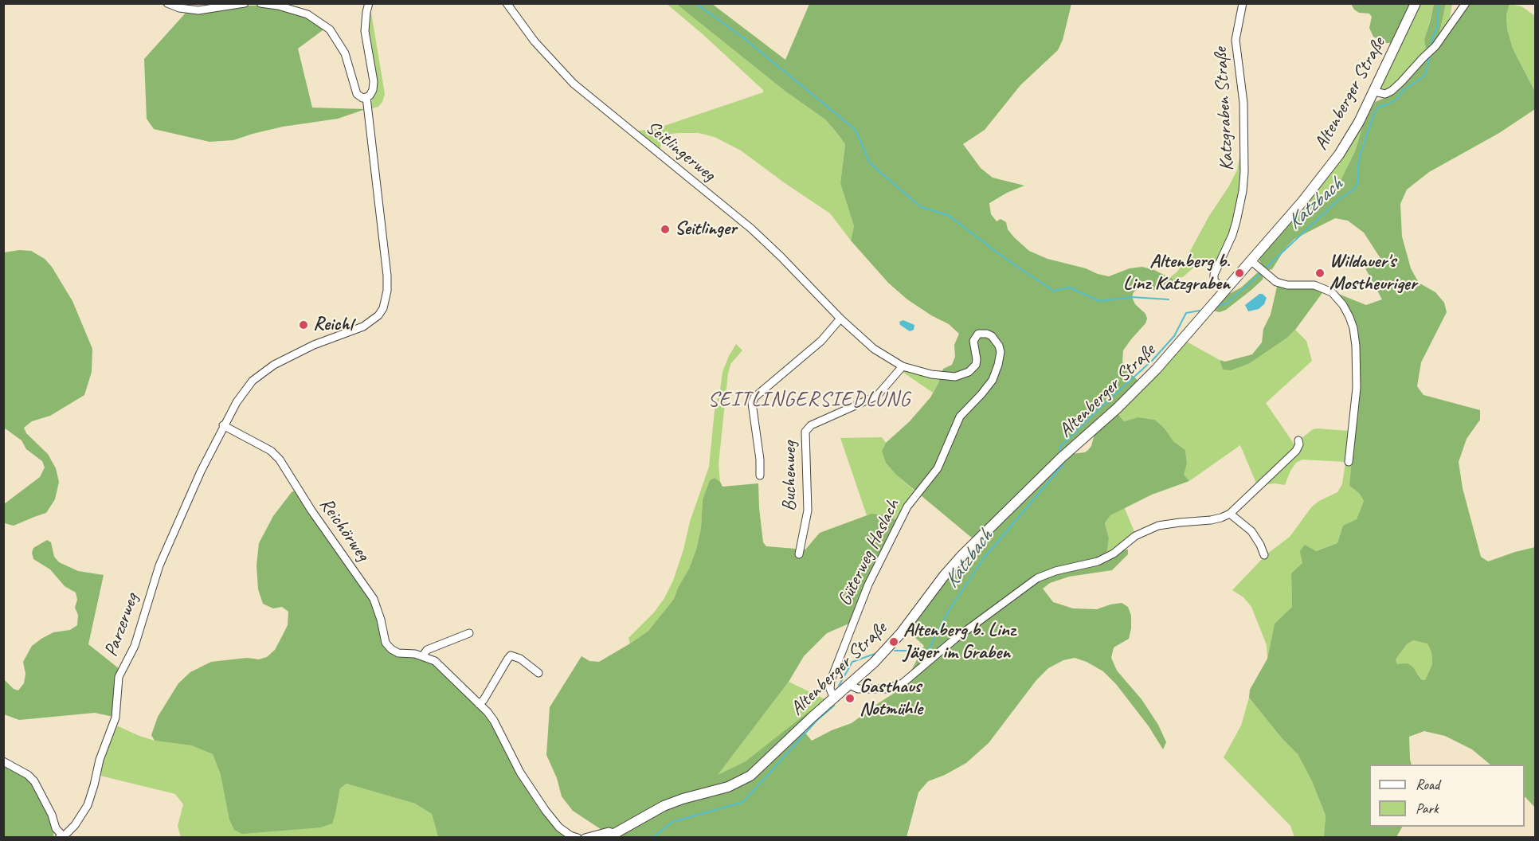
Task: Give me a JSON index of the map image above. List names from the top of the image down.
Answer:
{
  "streets": {
    "street": [
      "Altenberger Straße",
      "Katzgraben Straße",
      "Seitlingerweg",
      "Buchenweg",
      "Reichörweg",
      "Güterweg Haslach",
      "Parzerweg"
    ]
  },
  "crossings": [
    ["Altenberger Straße", "Katzgraben Straße"],
    ["Altenberger Straße", "Güterweg Haslach"],
    ["Seitlingerweg", "Güterweg Haslach"],
    ["Buchenweg", "Güterweg Haslach"],
    ["Reichörweg", "Parzerweg"]
  ],
  "districts": ["SEITLINGERSIEDLUNG"],
  "water": ["Katzbach"],
  "places": [
    "Seitlinger",
    "Altenberg b. Linz Katzgraben",
    "Wildauer's Mostheuriger",
    "Reichl",
    "Altenberg b. Linz Jäger im Graben",
    "Gasthaus Notmühle"
  ],
  "legend": ["Road", "Park"]
}
